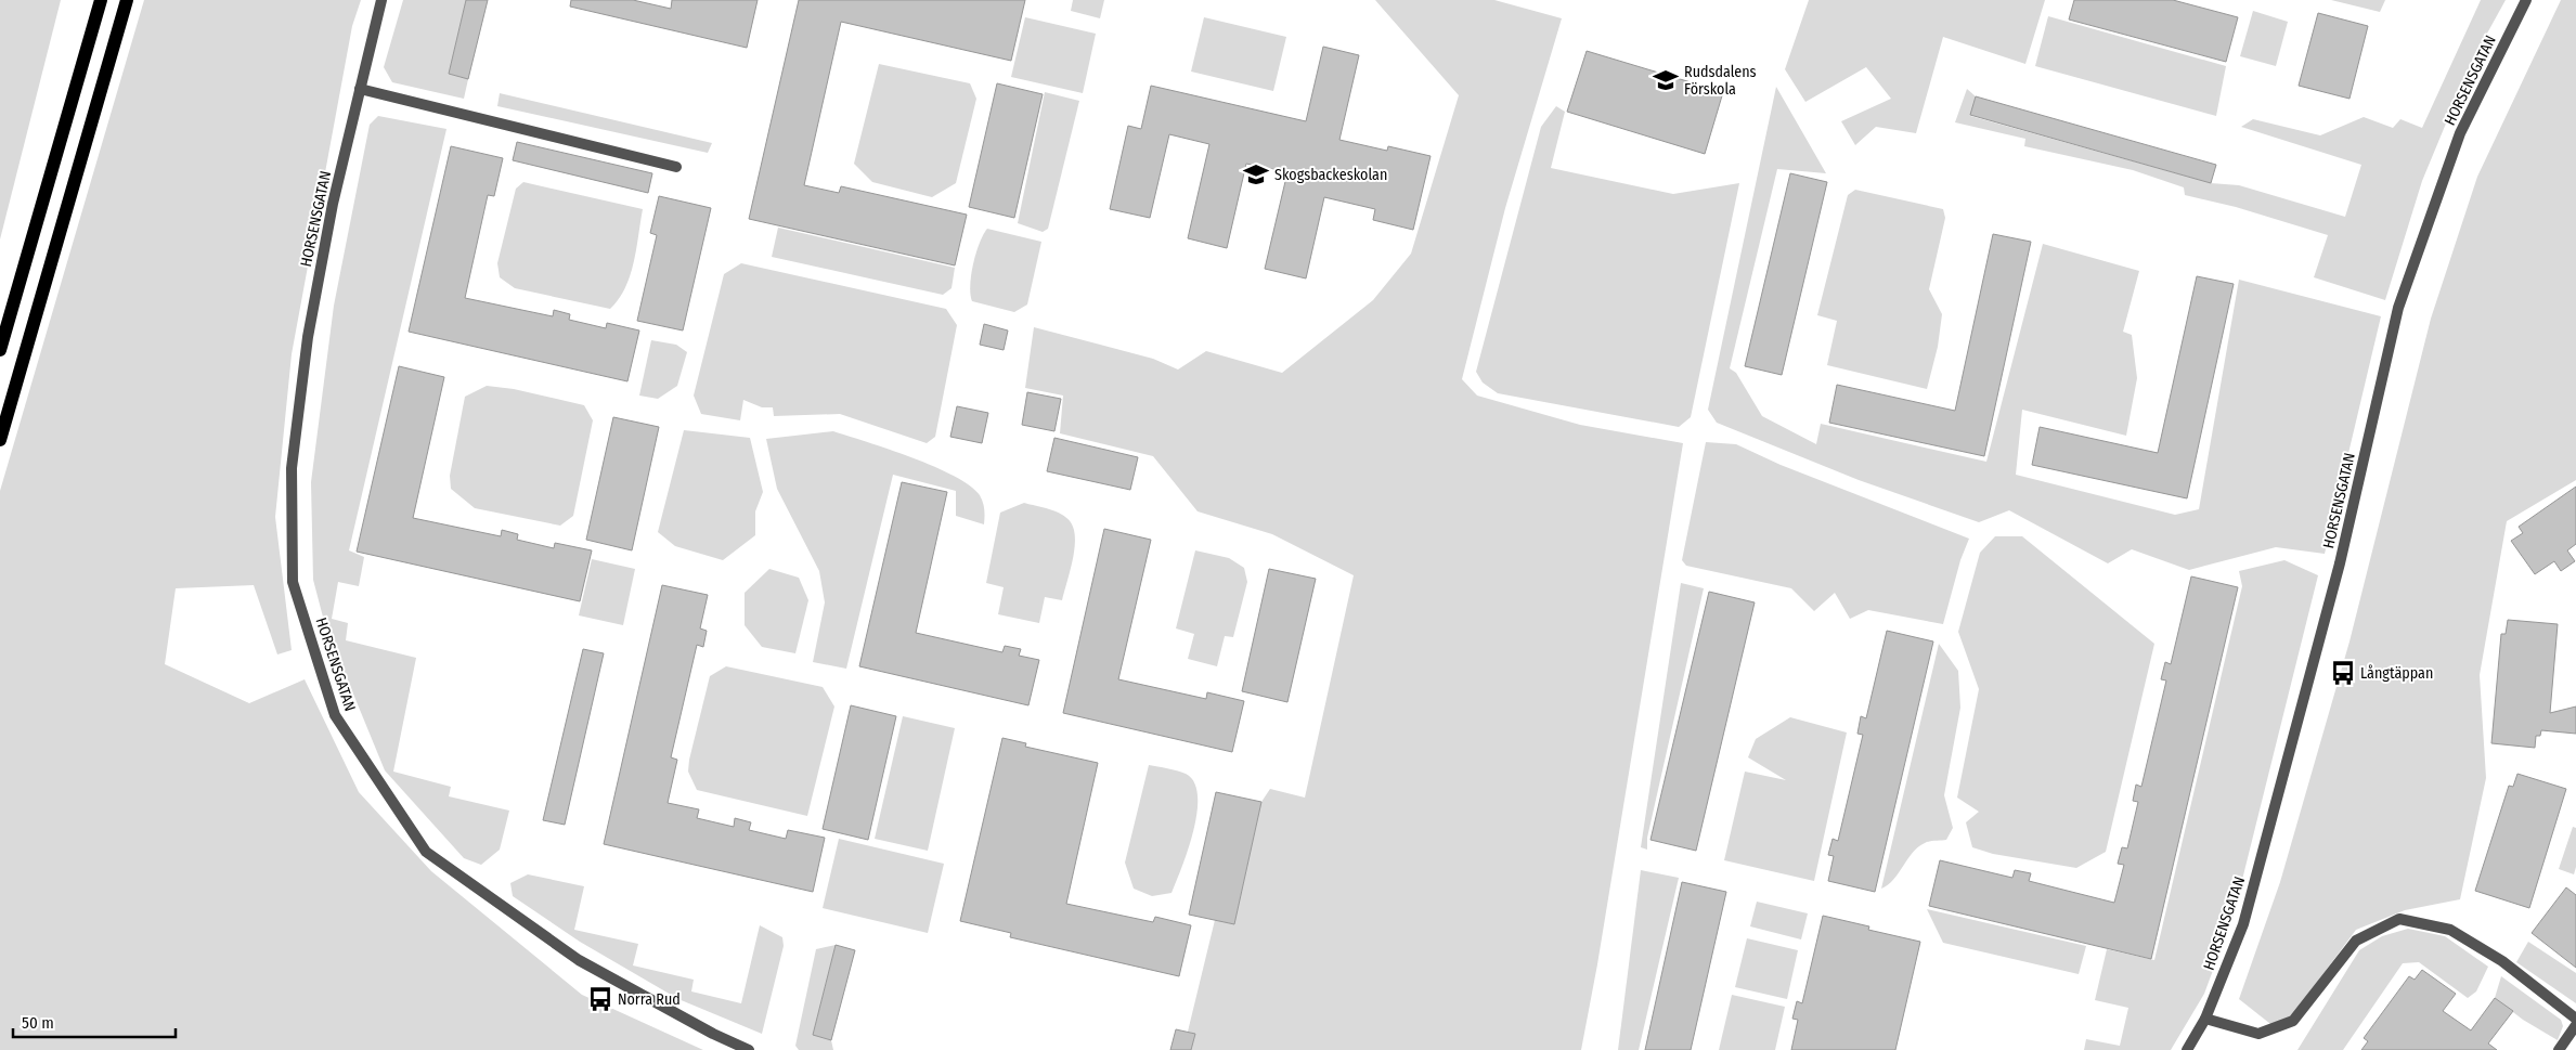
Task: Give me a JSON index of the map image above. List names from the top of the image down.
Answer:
{
  "streets": {
    "street": ["HORSENSGATAN"]
  },
  "places": {
    "school or university": ["Rudsdalens Förskola", "Skogsbackeskolan"],
    "bus stop": ["Långtäppan", "Norra Rud"]
  },
  "scale_bar": "50 m"
}
